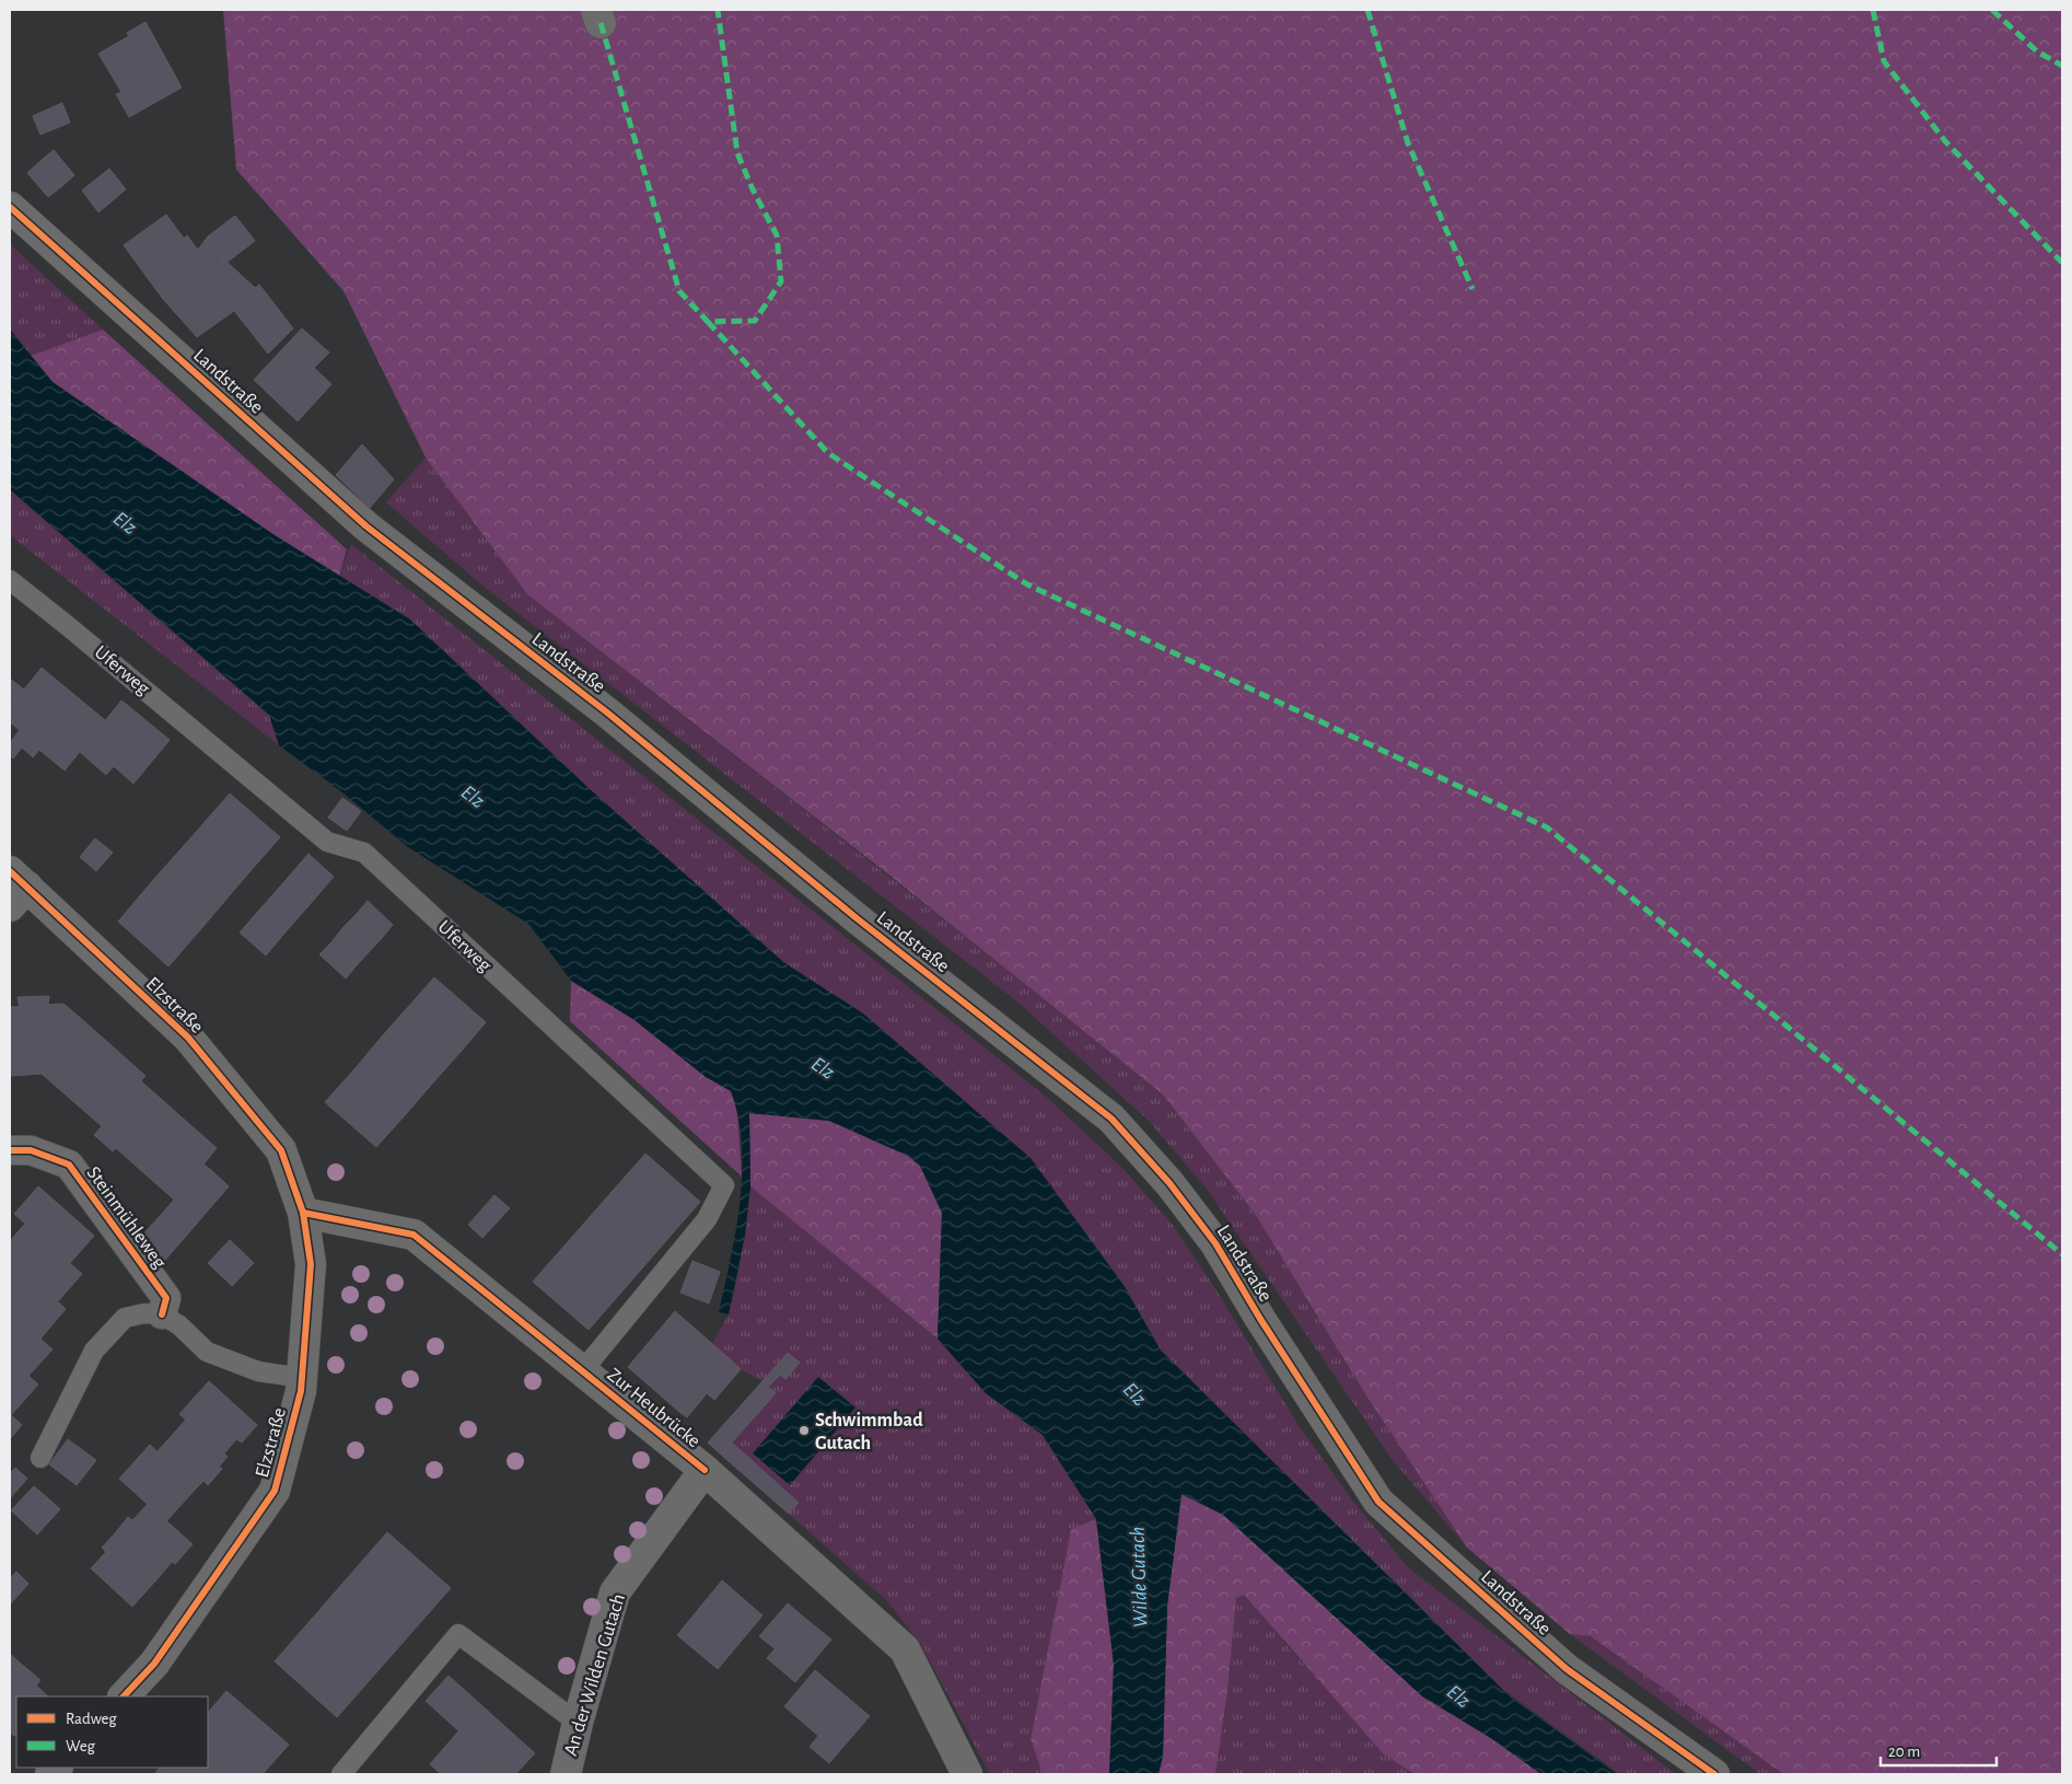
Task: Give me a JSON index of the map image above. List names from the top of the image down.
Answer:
{
  "streets": {
    "street": [
      "Landstraße",
      "Elzstraße",
      "Steinmühleweg",
      "Zur Heubrücke",
      "An der Wilden Gutach"
    ],
    "lane": ["Uferweg"]
  },
  "crossings": [
    ["Uferweg", "Zur Heubrücke"],
    ["Zur Heubrücke", "An der Wilden Gutach"]
  ],
  "water": ["Elz", "Wilde Gutach"],
  "places": ["Schwimmbad Gutach"],
  "legend": ["Radweg", "Weg"],
  "scale_bar": "20 m"
}
